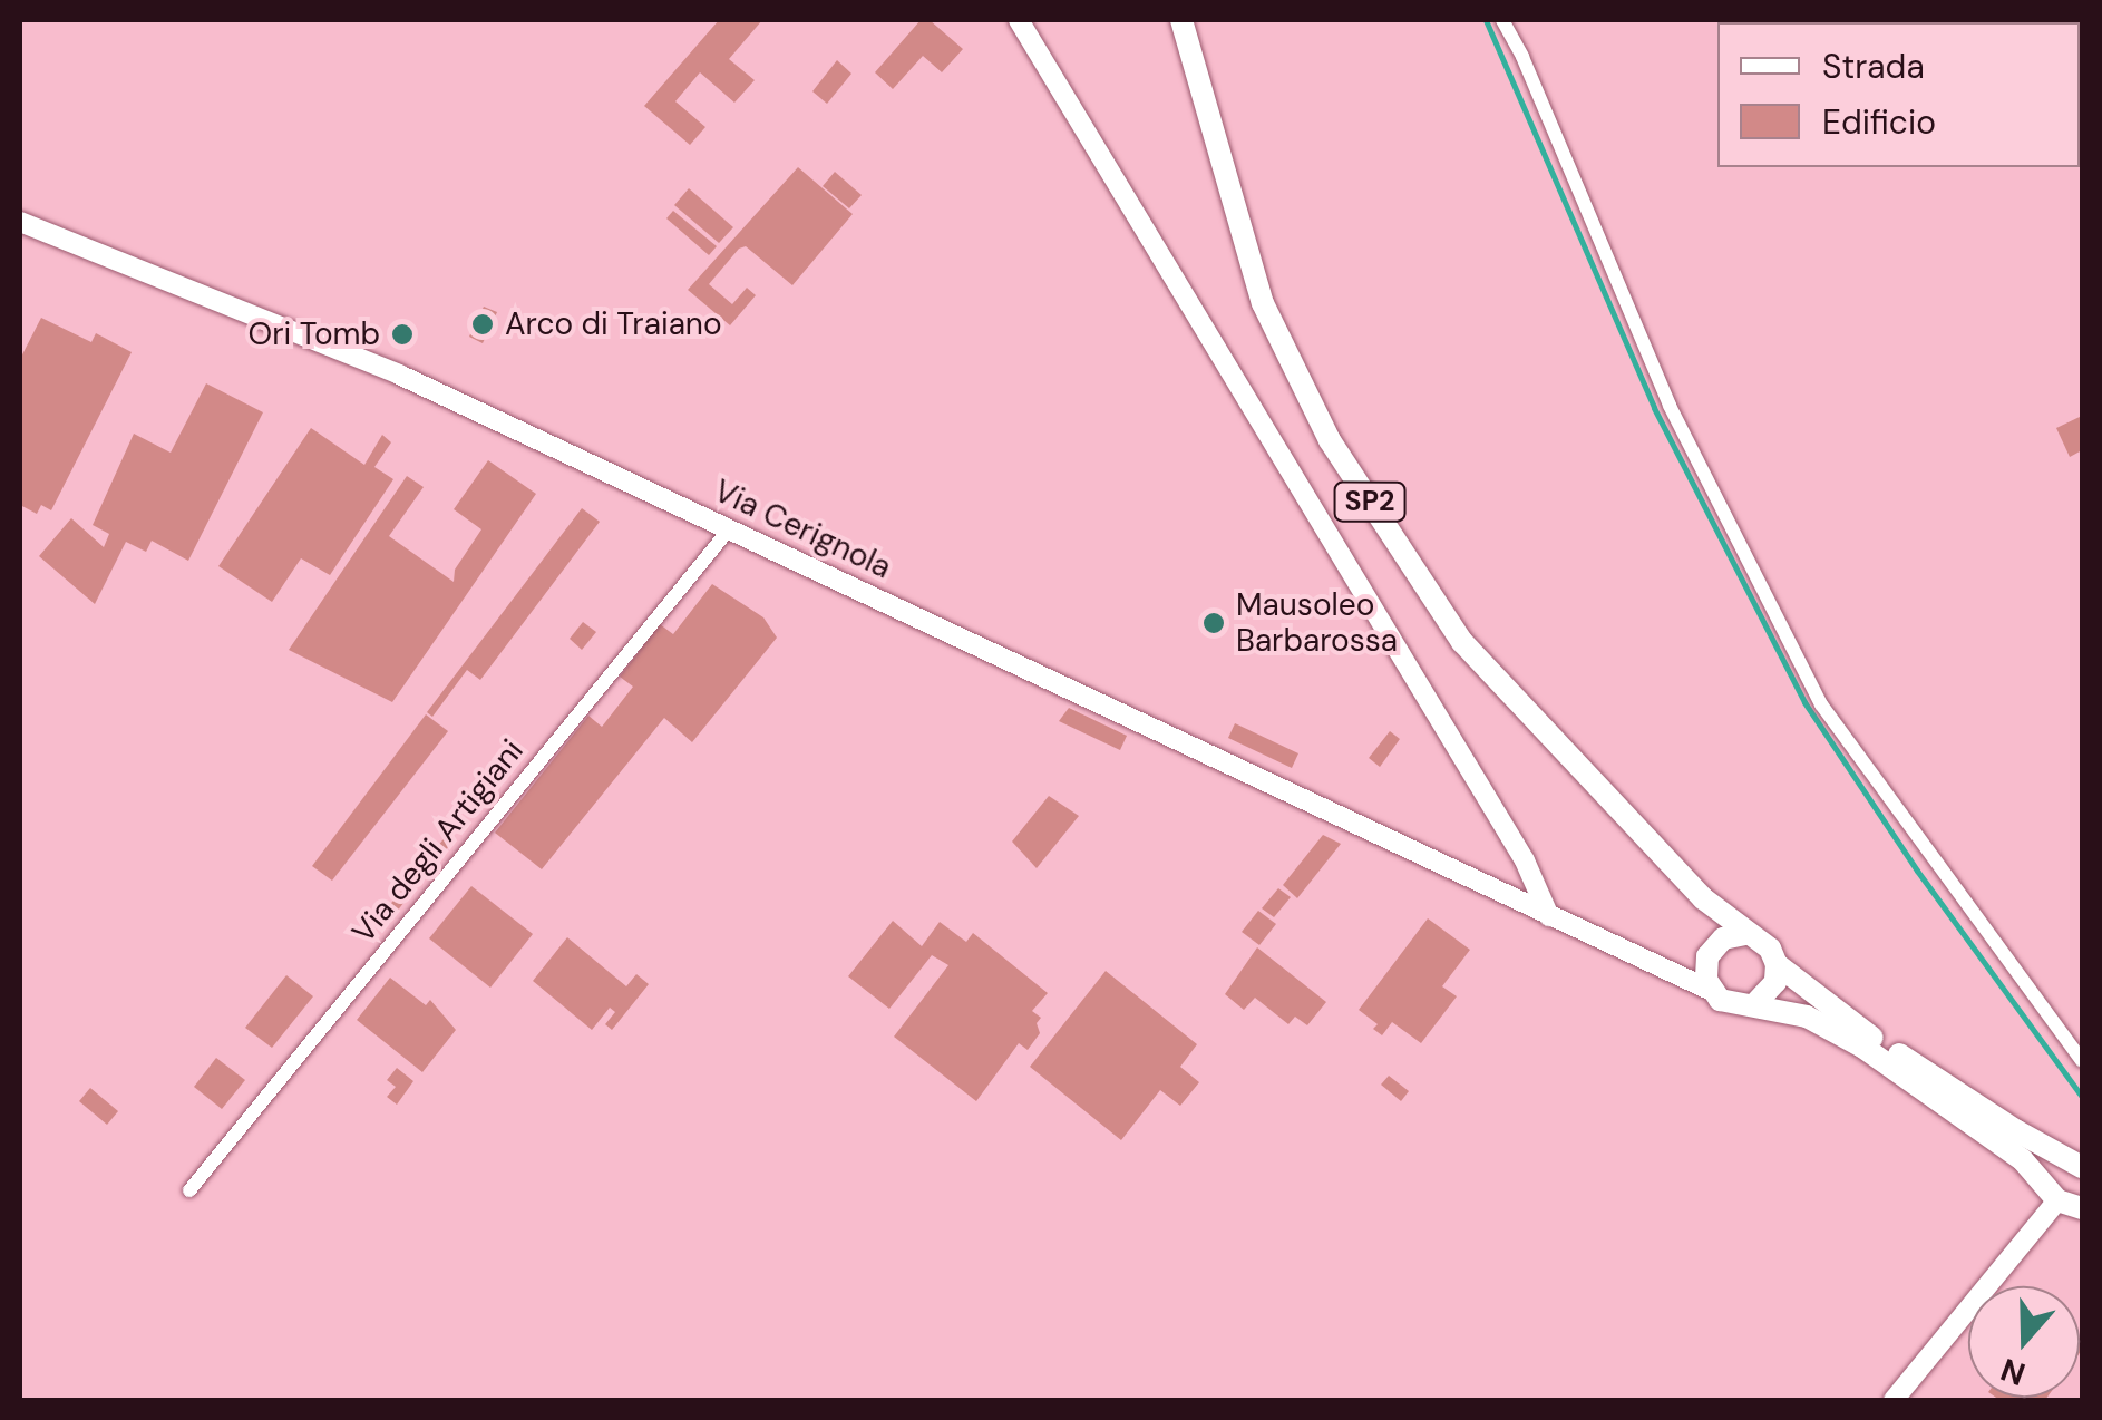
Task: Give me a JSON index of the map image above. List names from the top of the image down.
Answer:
{
  "streets": {
    "main road": ["SP2"],
    "street": ["Via Cerignola", "Via degli Artigiani"]
  },
  "crossings": [
    ["SP2", "Via Cerignola"],
    ["Via Cerignola", "Via degli Artigiani"]
  ],
  "places": ["Arco di Traiano", "Ori Tomb", "Mausoleo Barbarossa"],
  "legend": ["Strada", "Edificio"],
  "north": "bottom"
}
